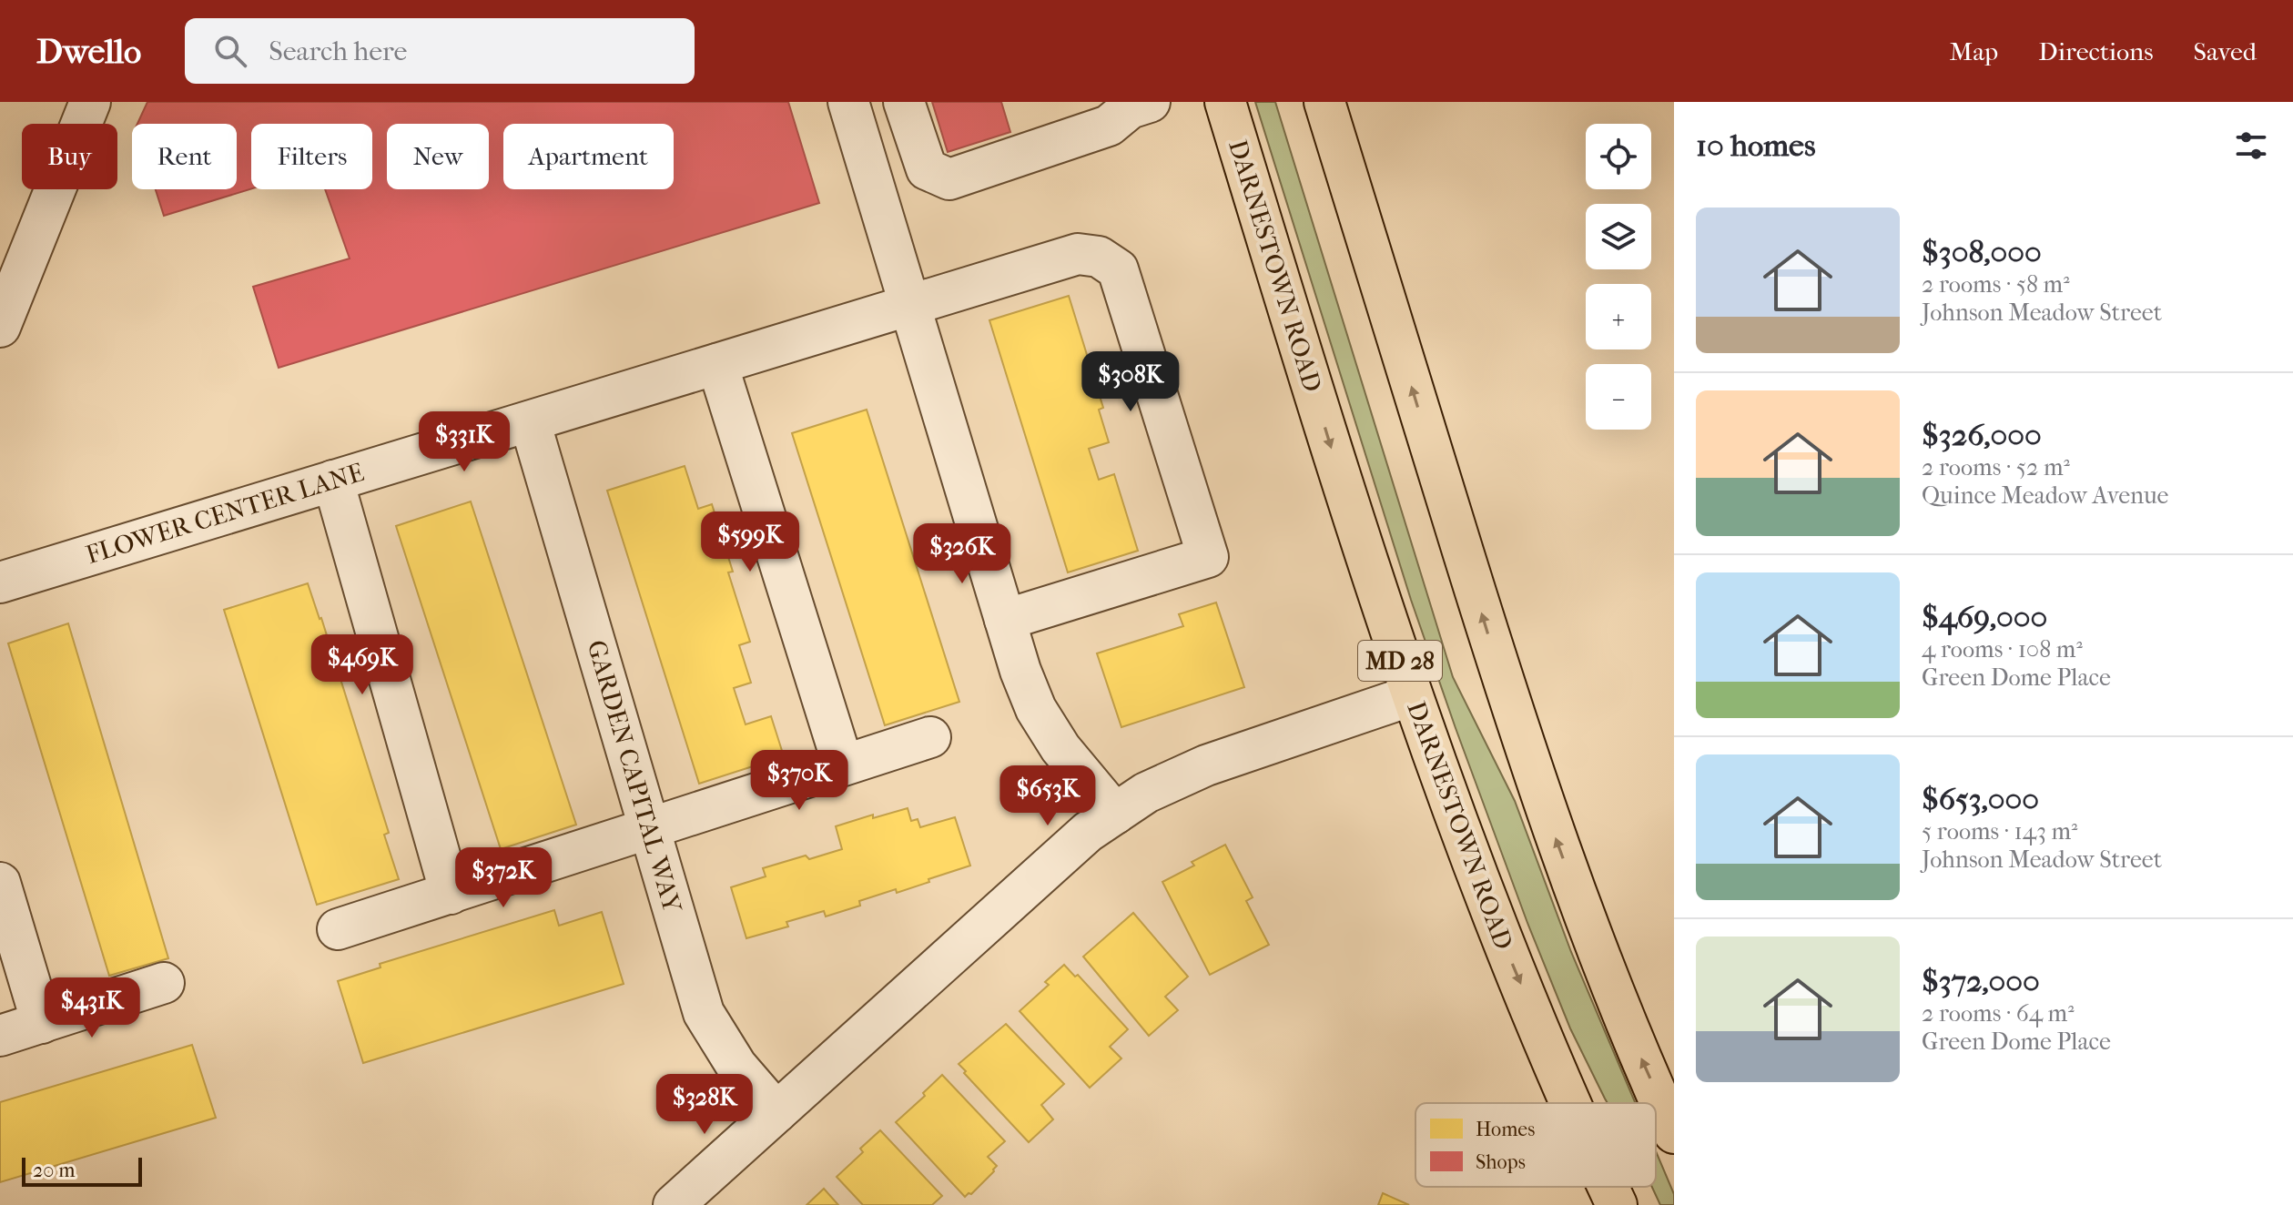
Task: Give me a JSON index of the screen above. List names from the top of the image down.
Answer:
{
  "streets": {
    "main road": ["DARNESTOWN ROAD", "MD 28"],
    "street": ["FLOWER CENTER LANE", "GARDEN CAPITAL WAY"]
  },
  "crossings": [
    ["FLOWER CENTER LANE", "GARDEN CAPITAL WAY"]
  ],
  "legend": ["Homes", "Shops"],
  "scale_bar": "20 m",
  "page": {
    "header": "Dwello",
    "search": "Search here",
    "nav": ["Map", "Directions", "Saved"],
    "heading": "10 homes",
    "map_buttons": ["+", "−"],
    "chip": [
      "Buy",
      "Rent",
      "Filters",
      "New",
      "Apartment"
    ],
    "list": [
      {
        "name": "$308,000",
        "note": "2 rooms · 58 m² · Johnson Meadow Street"
      },
      {
        "name": "$326,000",
        "note": "2 rooms · 52 m² · Quince Meadow Avenue"
      },
      {
        "name": "$469,000",
        "note": "4 rooms · 108 m² · Green Dome Place"
      },
      {
        "name": "$653,000",
        "note": "5 rooms · 143 m² · Johnson Meadow Street"
      },
      {
        "name": "$372,000",
        "note": "2 rooms · 64 m² · Green Dome Place"
      }
    ],
    "price": [
      "$308K",
      "$331K",
      "$599K",
      "$326K",
      "$469K",
      "$370K",
      "$653K",
      "$372K",
      "$431K",
      "$328K"
    ],
    "scale": "20 m"
  }
}
